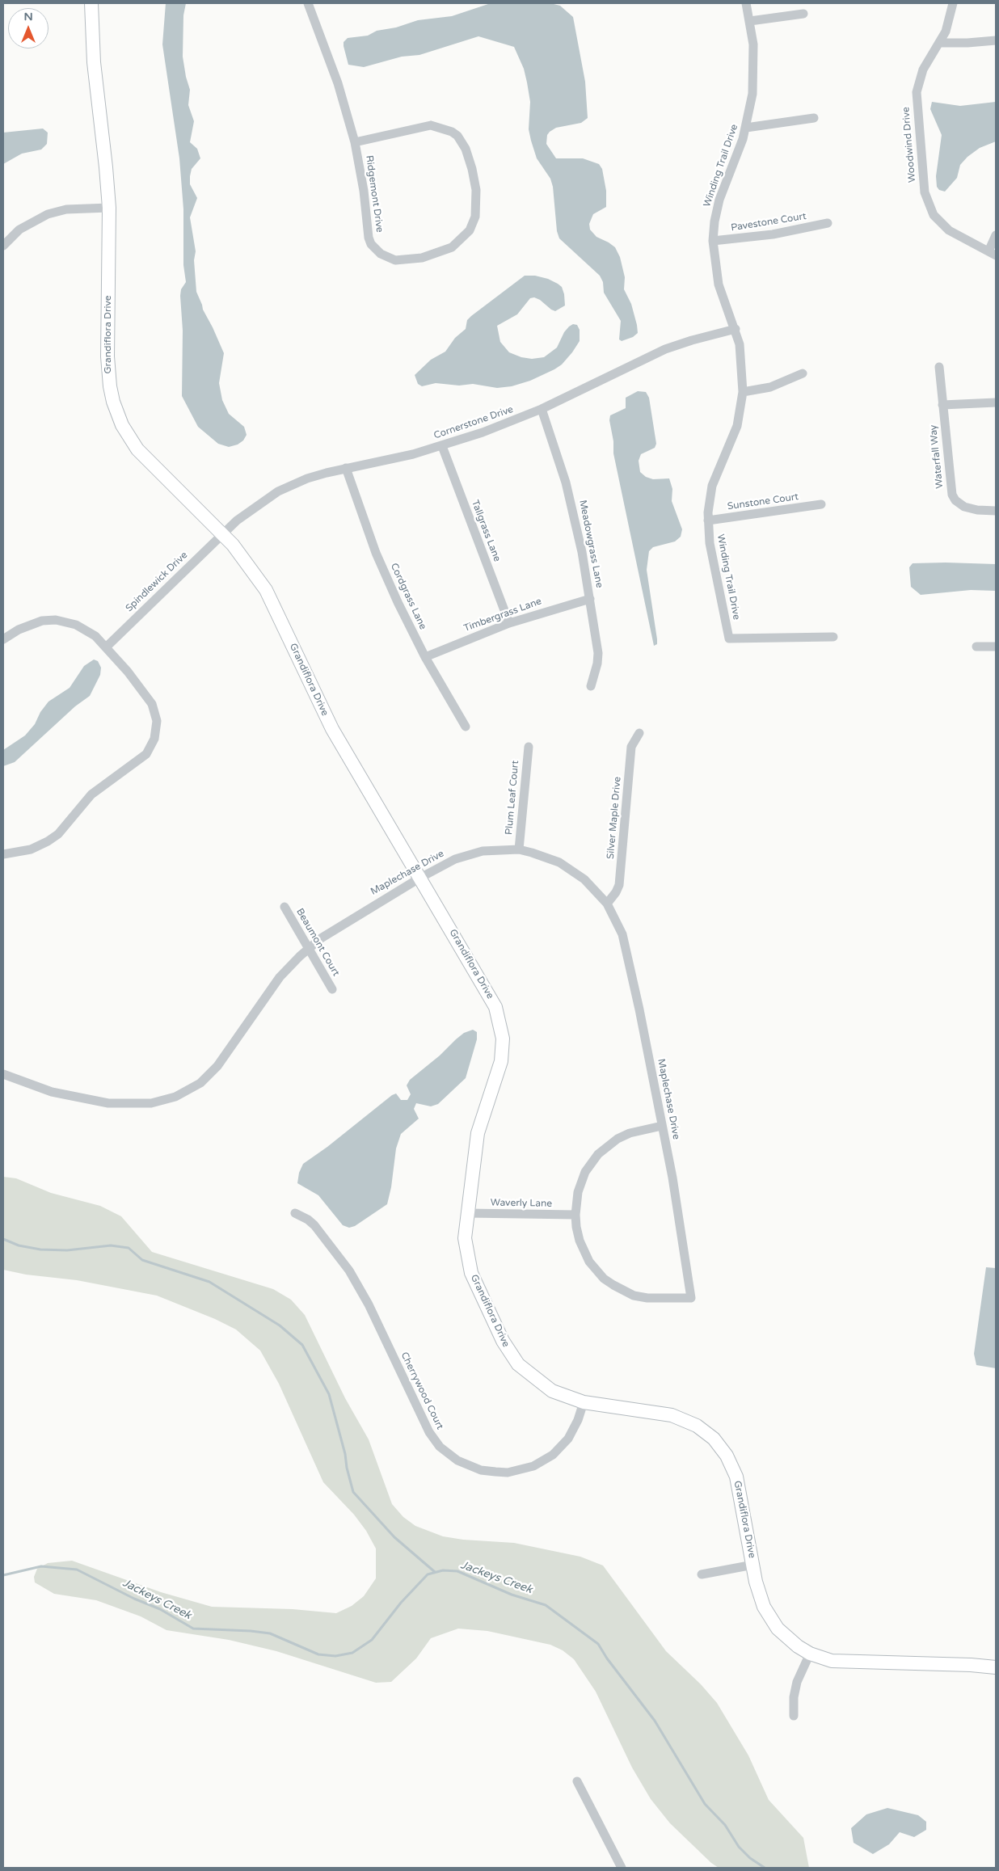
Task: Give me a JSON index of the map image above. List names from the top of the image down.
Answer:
{
  "streets": {
    "street": [
      "Woodwind Drive",
      "Winding Trail Drive",
      "Ridgemont Drive",
      "Pavestone Court",
      "Grandiflora Drive",
      "Cornerstone Drive",
      "Waterfall Way",
      "Sunstone Court",
      "Tallgrass Lane",
      "Meadowgrass Lane",
      "Spindlewick Drive",
      "Cordgrass Lane",
      "Timbergrass Lane",
      "Plum Leaf Court",
      "Silver Maple Drive",
      "Maplechase Drive",
      "Beaumont Court",
      "Waverly Lane",
      "Cherrywood Court"
    ]
  },
  "crossings": [
    ["Winding Trail Drive", "Pavestone Court"],
    ["Winding Trail Drive", "Cornerstone Drive"],
    ["Winding Trail Drive", "Sunstone Court"],
    ["Grandiflora Drive", "Cornerstone Drive"],
    ["Grandiflora Drive", "Spindlewick Drive"],
    ["Grandiflora Drive", "Maplechase Drive"],
    ["Grandiflora Drive", "Waverly Lane"],
    ["Grandiflora Drive", "Cherrywood Court"],
    ["Cornerstone Drive", "Tallgrass Lane"],
    ["Cornerstone Drive", "Meadowgrass Lane"],
    ["Cornerstone Drive", "Spindlewick Drive"],
    ["Cornerstone Drive", "Cordgrass Lane"],
    ["Tallgrass Lane", "Timbergrass Lane"],
    ["Meadowgrass Lane", "Timbergrass Lane"],
    ["Cordgrass Lane", "Timbergrass Lane"],
    ["Plum Leaf Court", "Maplechase Drive"],
    ["Silver Maple Drive", "Maplechase Drive"],
    ["Maplechase Drive", "Beaumont Court"],
    ["Maplechase Drive", "Waverly Lane"]
  ],
  "water": ["Jackeys Creek"],
  "north": "top"
}
